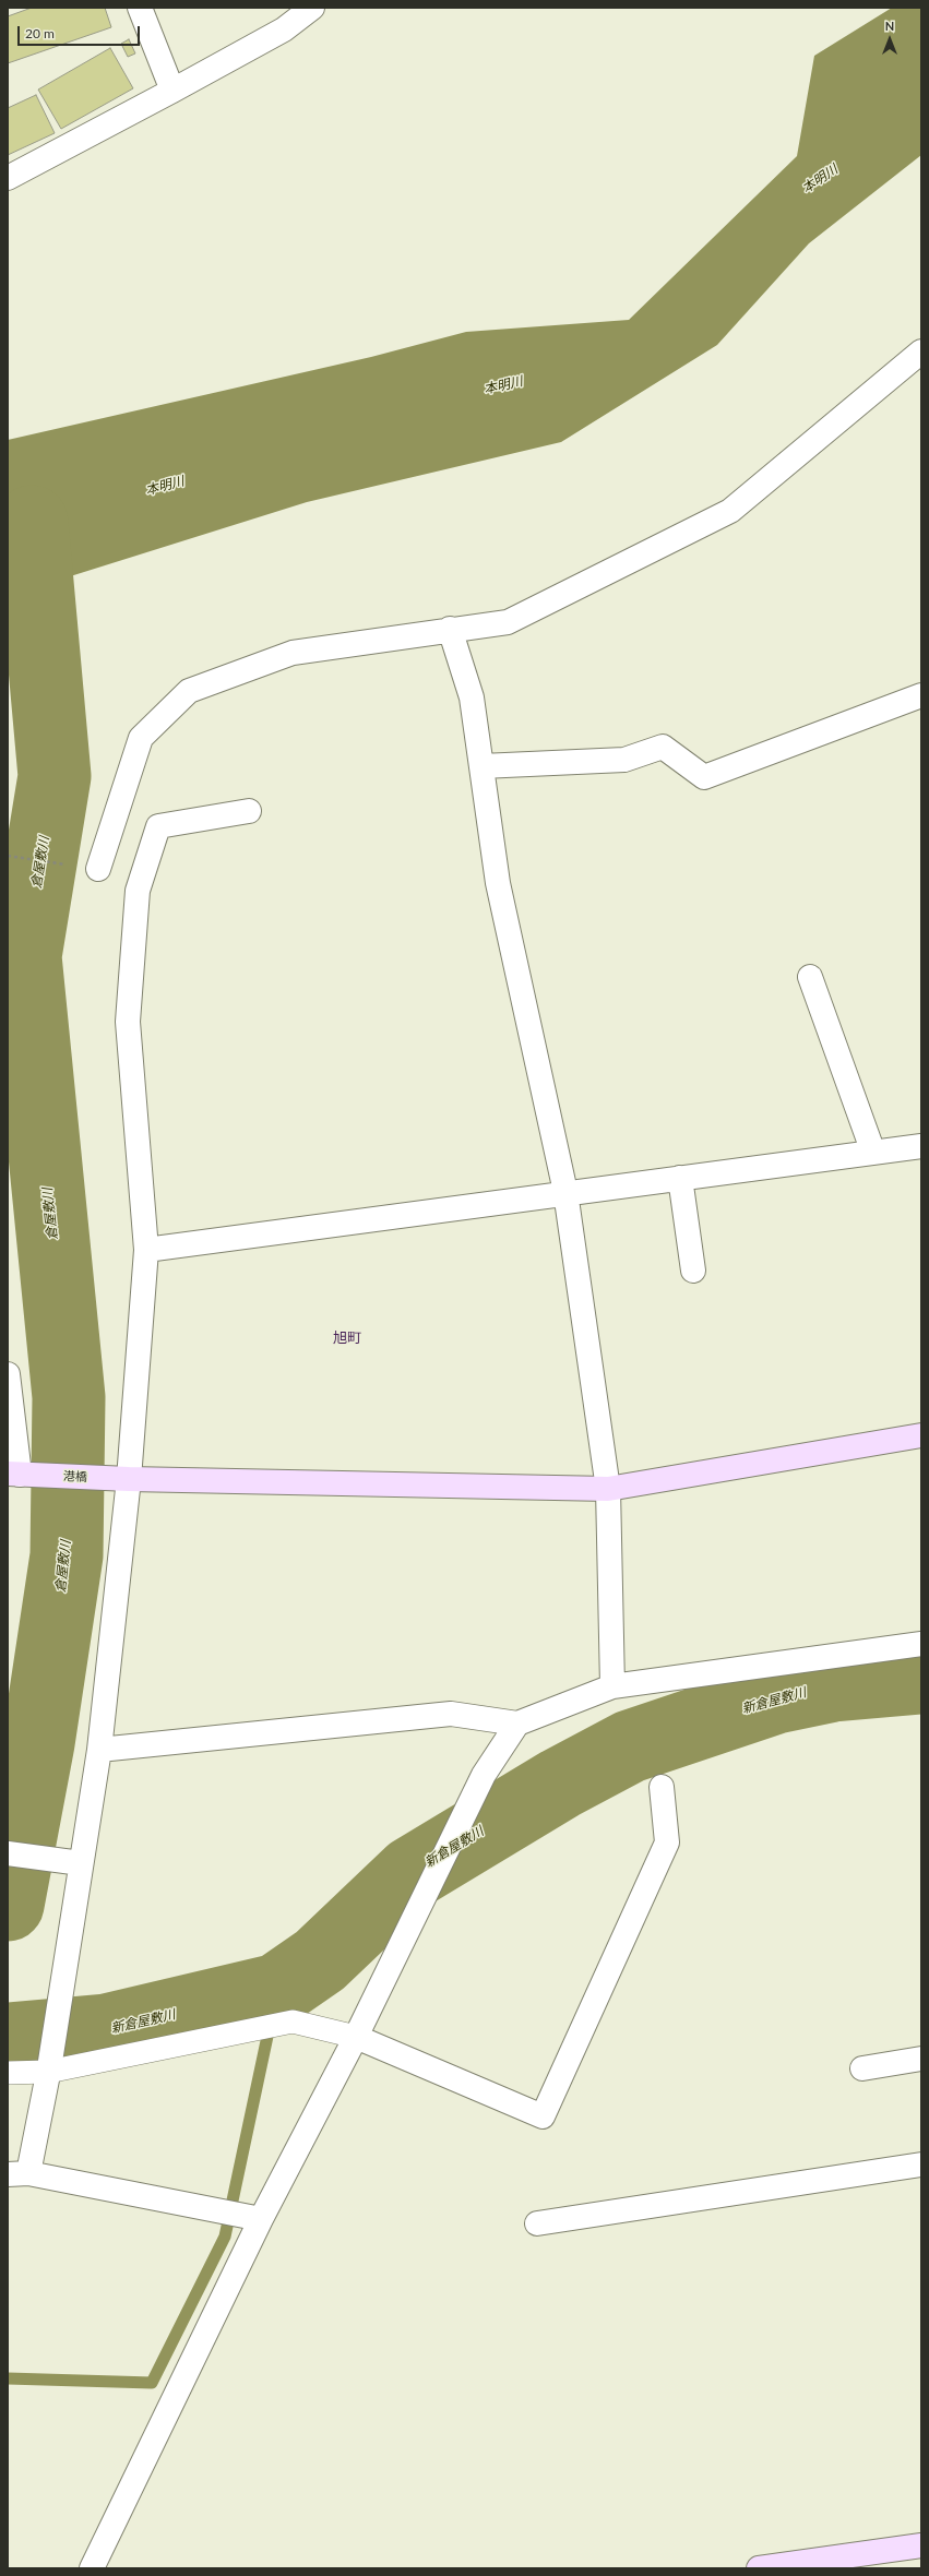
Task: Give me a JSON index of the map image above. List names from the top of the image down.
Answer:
{
  "streets": {
    "street": ["港橋"]
  },
  "districts": ["旭町"],
  "water": ["本明川", "倉屋敷川", "新倉屋敷川"],
  "scale_bar": "20 m",
  "north": "top"
}
